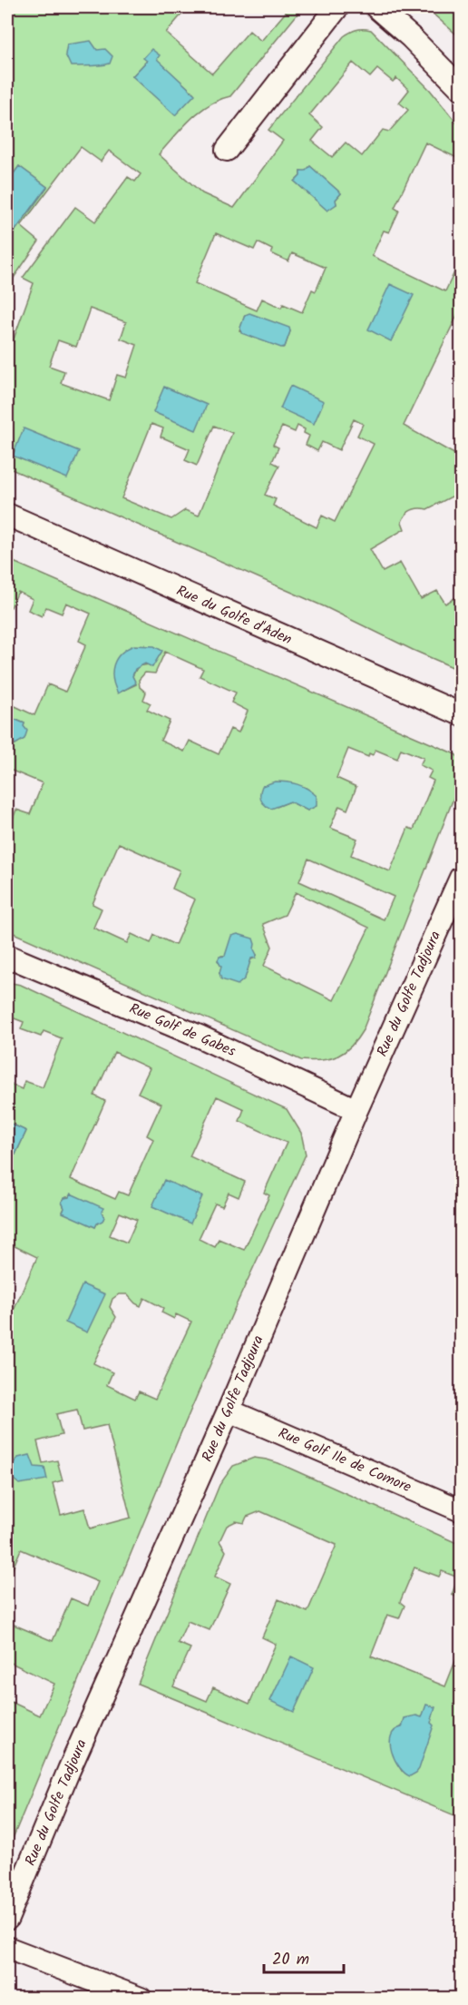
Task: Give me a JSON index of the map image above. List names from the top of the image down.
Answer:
{
  "streets": {
    "street": [
      "Rue du Golfe d'Aden",
      "Rue du Golfe Tadjoura",
      "Rue Golf de Gabes",
      "Rue Golf Ile de Comore"
    ]
  },
  "crossings": [
    ["Rue du Golfe Tadjoura", "Rue Golf de Gabes"],
    ["Rue du Golfe Tadjoura", "Rue Golf Ile de Comore"]
  ],
  "scale_bar": "20 m"
}
